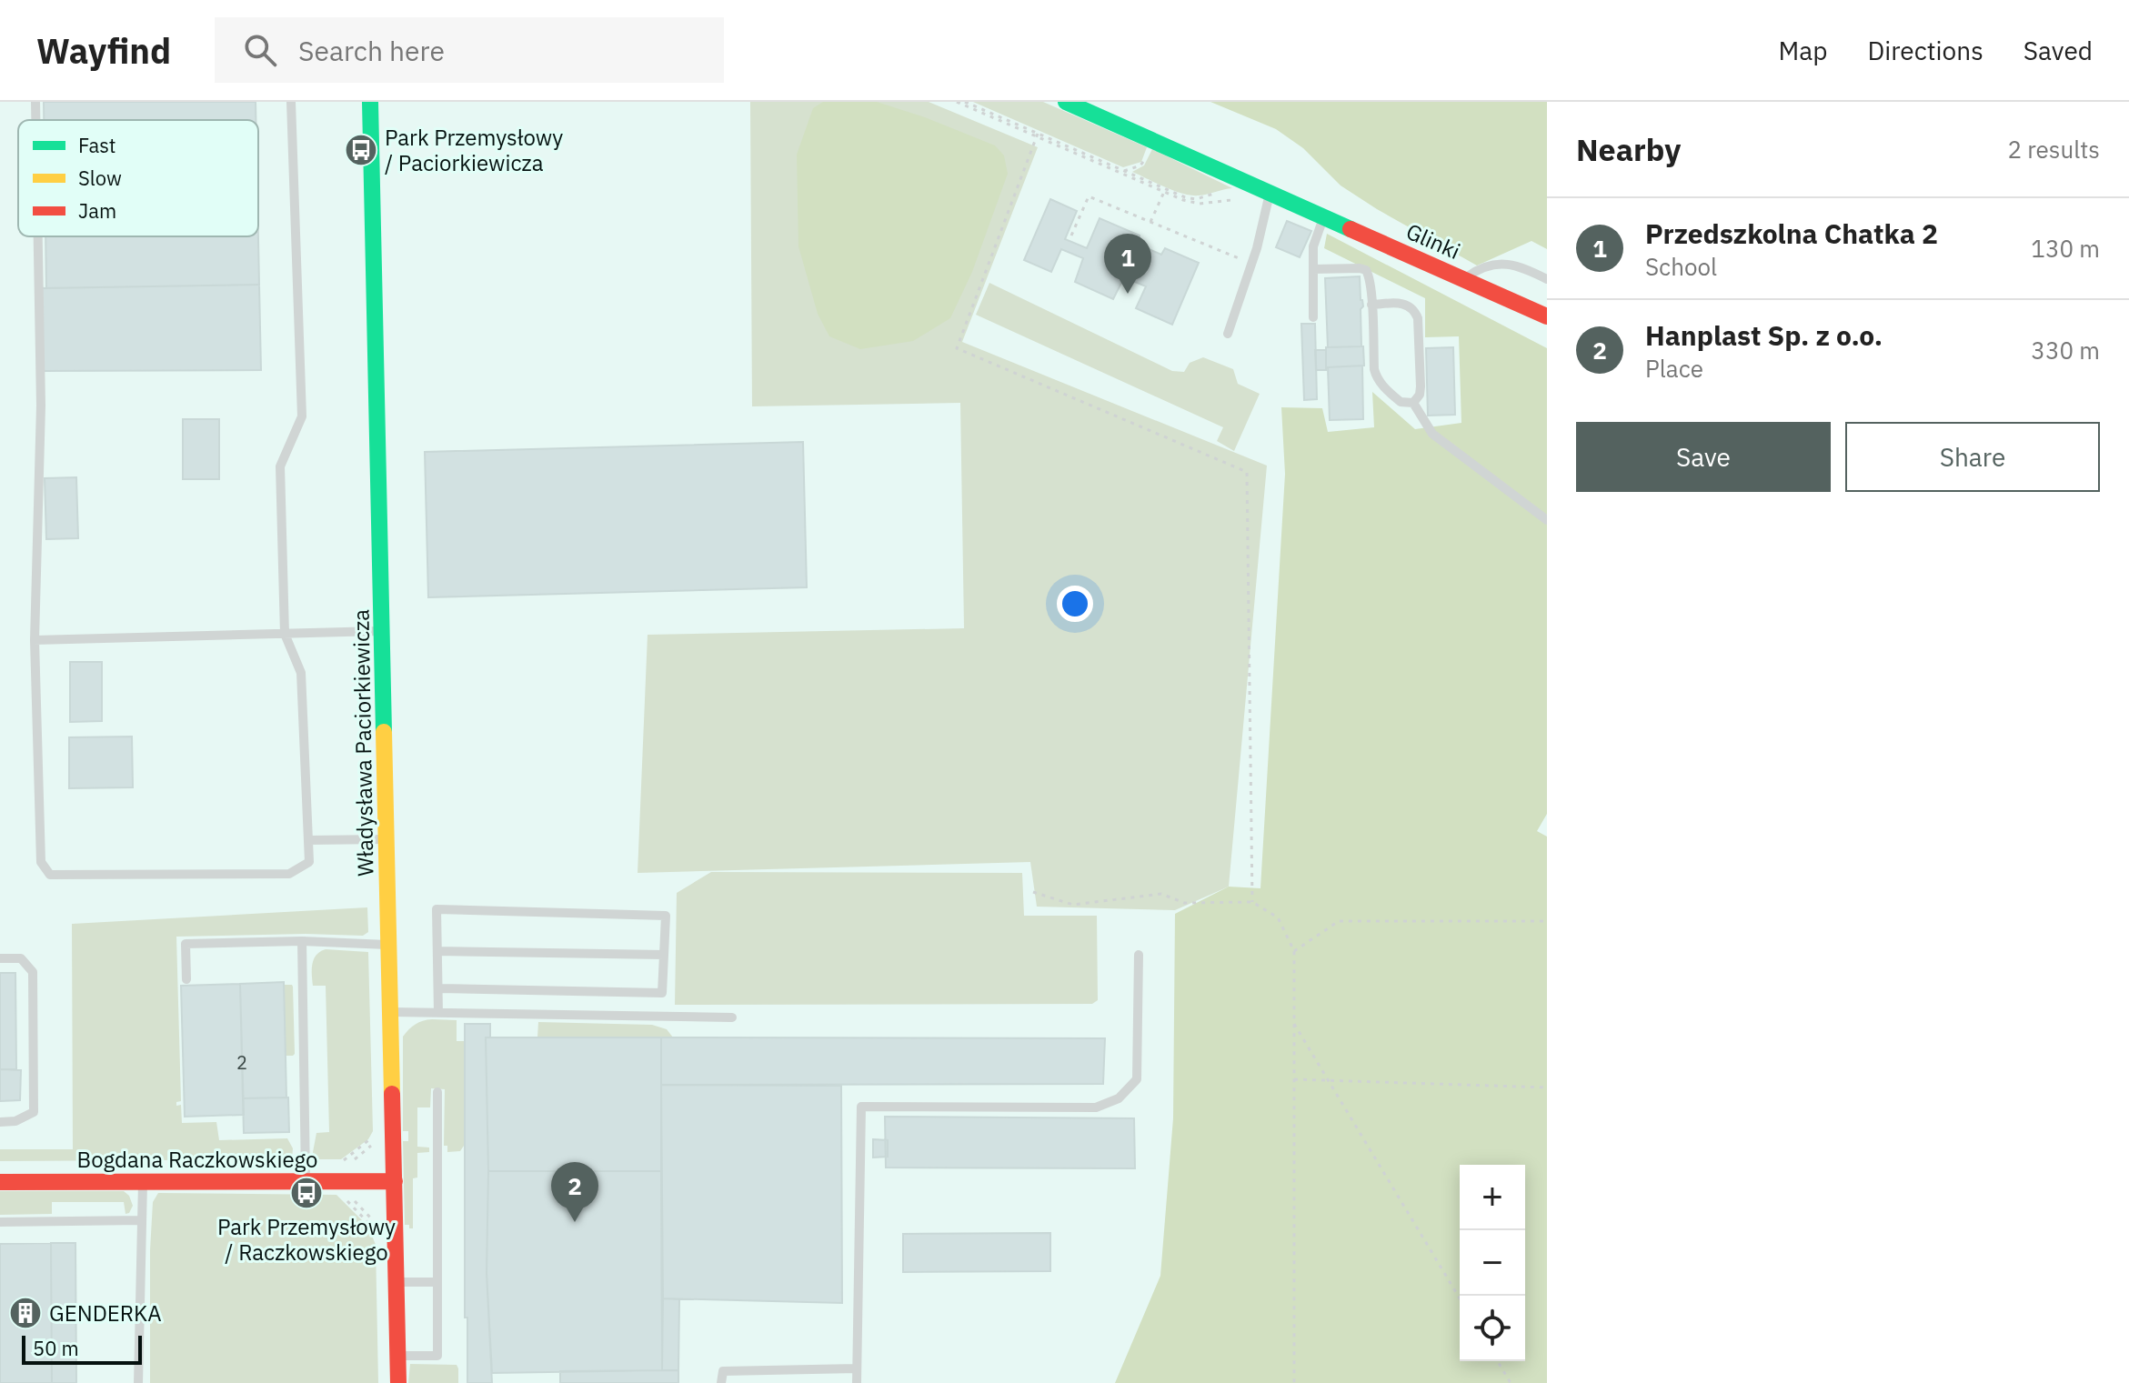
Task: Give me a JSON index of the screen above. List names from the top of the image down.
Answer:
{
  "streets": {
    "street": ["Glinki", "Władysława Paciorkiewicza", "Bogdana Raczkowskiego"]
  },
  "crossings": [
    ["Władysława Paciorkiewicza", "Bogdana Raczkowskiego"]
  ],
  "places": {
    "bus stop": ["Park Przemysłowy / Paciorkiewicza", "Park Przemysłowy / Raczkowskiego"],
    "building": ["GENDERKA"]
  },
  "house_numbers": ["2"],
  "legend": ["Fast", "Slow", "Jam"],
  "scale_bar": "50 m",
  "page": {
    "header": "Wayfind",
    "search": "Search here",
    "nav": ["Map", "Directions", "Saved"],
    "heading": ["Nearby", "2 results"],
    "list": [
      {
        "mark": "1",
        "name": "Przedszkolna Chatka 2",
        "note": "School",
        "value": "130 m"
      },
      {
        "mark": "2",
        "name": "Hanplast Sp. z o.o.",
        "note": "Place",
        "value": "330 m"
      }
    ],
    "pins": ["1", "2"],
    "buttons": ["Save", "Share"],
    "map_buttons": ["+", "−"],
    "scale": "50 m"
  }
}
